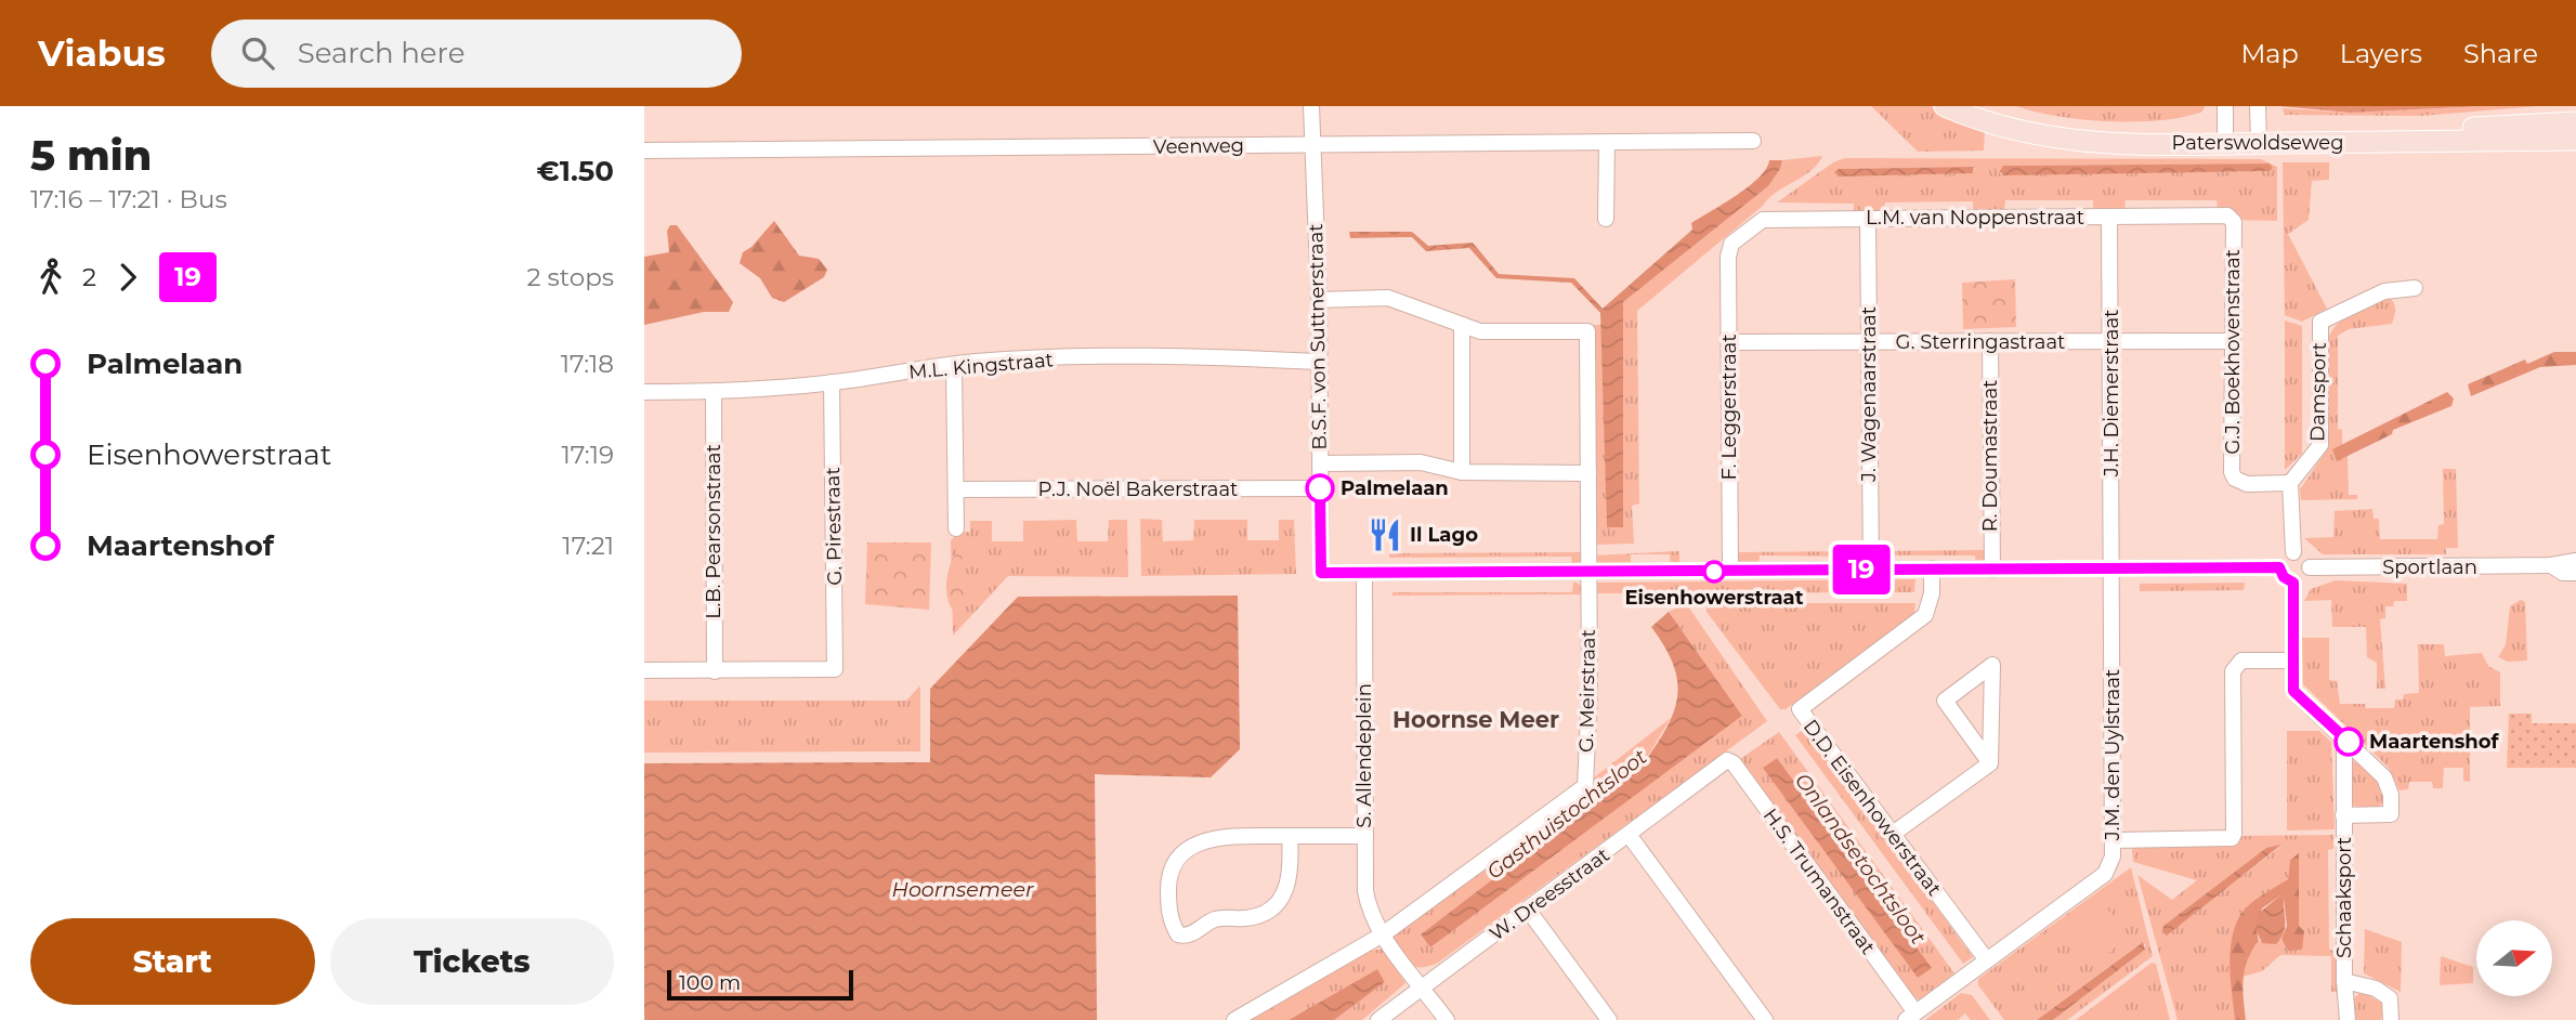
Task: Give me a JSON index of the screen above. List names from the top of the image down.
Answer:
{
  "streets": {
    "main road": ["Paterswoldseweg"],
    "street": [
      "Veenweg",
      "L.M. van Noppenstraat",
      "B.S.F. von Suttnerstraat",
      "G. Sterringastraat",
      "G.J. Boekhovenstraat",
      "M.L. Kingstraat",
      "Damsport",
      "J.H. Diemerstraat",
      "J. Wagenaarstraat",
      "F. Leggerstraat",
      "R. Doumastraat",
      "P.J. Noël Bakerstraat",
      "G. Pirestraat",
      "L.B. Pearsonstraat",
      "Sportlaan",
      "G. Meirstraat",
      "J.M. den Uylstraat",
      "S. Allendeplein",
      "D.D. Eisenhowerstraat",
      "H.S. Trumanstraat",
      "W. Dreesstraat",
      "Schaaksport"
    ]
  },
  "crossings": [
    ["Veenweg", "B.S.F. von Suttnerstraat"],
    ["L.M. van Noppenstraat", "G.J. Boekhovenstraat"],
    ["L.M. van Noppenstraat", "J.H. Diemerstraat"],
    ["L.M. van Noppenstraat", "J. Wagenaarstraat"],
    ["L.M. van Noppenstraat", "F. Leggerstraat"],
    ["B.S.F. von Suttnerstraat", "M.L. Kingstraat"],
    ["B.S.F. von Suttnerstraat", "P.J. Noël Bakerstraat"],
    ["B.S.F. von Suttnerstraat", "S. Allendeplein"],
    ["G. Sterringastraat", "G.J. Boekhovenstraat"],
    ["G. Sterringastraat", "J.H. Diemerstraat"],
    ["G. Sterringastraat", "J. Wagenaarstraat"],
    ["G. Sterringastraat", "F. Leggerstraat"],
    ["G. Sterringastraat", "R. Doumastraat"],
    ["G.J. Boekhovenstraat", "Damsport"],
    ["M.L. Kingstraat", "G. Pirestraat"],
    ["M.L. Kingstraat", "L.B. Pearsonstraat"],
    ["J.H. Diemerstraat", "J.M. den Uylstraat"],
    ["G. Pirestraat", "L.B. Pearsonstraat"],
    ["Sportlaan", "Schaaksport"],
    ["G. Meirstraat", "S. Allendeplein"],
    ["J.M. den Uylstraat", "D.D. Eisenhowerstraat"],
    ["J.M. den Uylstraat", "H.S. Trumanstraat"],
    ["S. Allendeplein", "W. Dreesstraat"],
    ["H.S. Trumanstraat", "W. Dreesstraat"]
  ],
  "districts": ["Hoornse Meer"],
  "water": ["Gasthuistochtsloot", "Onlandsetochtsloot", "Hoornsemeer"],
  "places": {
    "other": ["Palmelaan", "Eisenhowerstraat", "Maartenshof"],
    "restaurant": ["Il Lago"]
  },
  "lines": ["bus line 19"],
  "scale_bar": "100 m",
  "north": "right",
  "page": {
    "header": "Viabus",
    "search": "Search here",
    "nav": ["Map", "Layers", "Share"],
    "heading": ["5 min", "17:16 – 17:21 · Bus", "€1.50"],
    "on_map": "19",
    "legs": ["2", "19", "2 stops"],
    "list": [
      {
        "name": "Palmelaan",
        "value": "17:18"
      },
      {
        "name": "Eisenhowerstraat",
        "value": "17:19"
      },
      {
        "name": "Maartenshof",
        "value": "17:21"
      }
    ],
    "buttons": ["Start", "Tickets"],
    "scale": "100 m"
  }
}
